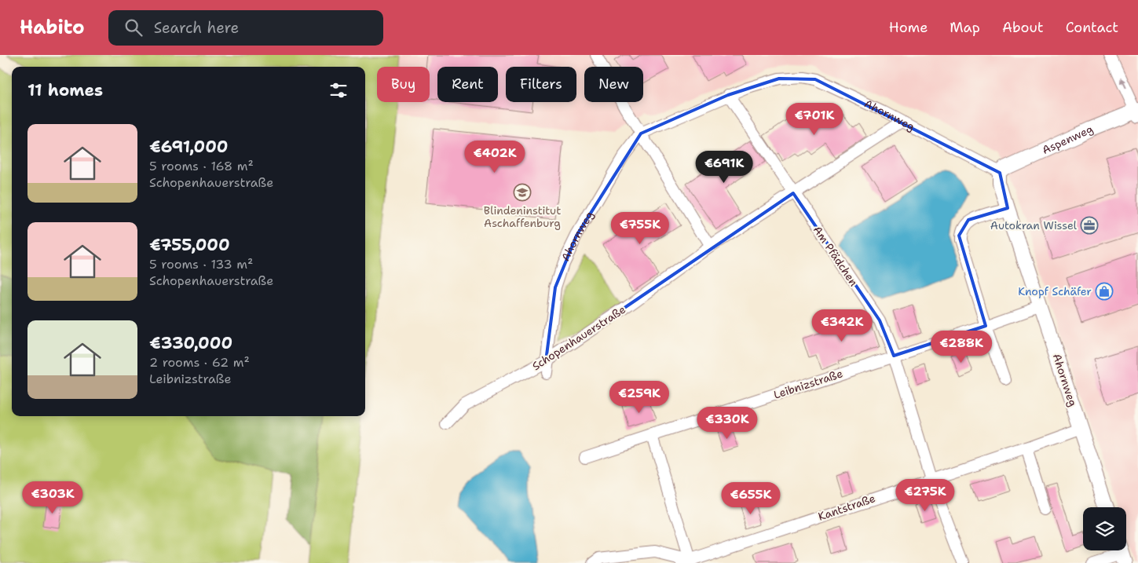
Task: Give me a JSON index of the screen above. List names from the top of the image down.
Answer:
{
  "streets": {
    "street": [
      "Ahornweg",
      "Aspenweg",
      "Am Pfädchen",
      "Schopenhauerstraße",
      "Leibnizstraße",
      "Kantstraße"
    ]
  },
  "crossings": [
    ["Ahornweg", "Aspenweg"],
    ["Ahornweg", "Am Pfädchen"],
    ["Ahornweg", "Schopenhauerstraße"],
    ["Ahornweg", "Leibnizstraße"],
    ["Ahornweg", "Kantstraße"],
    ["Am Pfädchen", "Schopenhauerstraße"],
    ["Am Pfädchen", "Leibnizstraße"],
    ["Am Pfädchen", "Kantstraße"]
  ],
  "places": {
    "school or university": ["Blindeninstitut Aschaffenburg"],
    "office": ["Autokran Wissel"],
    "shop": ["Knopf Schäfer"]
  },
  "page": {
    "header": "Habito",
    "search": "Search here",
    "nav": [
      "Home",
      "Map",
      "About",
      "Contact"
    ],
    "chip": [
      "Buy",
      "Rent",
      "Filters",
      "New"
    ],
    "heading": "11 homes",
    "price": [
      "€701K",
      "€402K",
      "€691K",
      "€755K",
      "€342K",
      "€288K",
      "€259K",
      "€330K",
      "€275K",
      "€303K",
      "€655K"
    ],
    "list": [
      {
        "name": "€691,000",
        "note": "5 rooms · 168 m² · Schopenhauerstraße"
      },
      {
        "name": "€755,000",
        "note": "5 rooms · 133 m² · Schopenhauerstraße"
      },
      {
        "name": "€330,000",
        "note": "2 rooms · 62 m² · Leibnizstraße"
      }
    ]
  }
}
